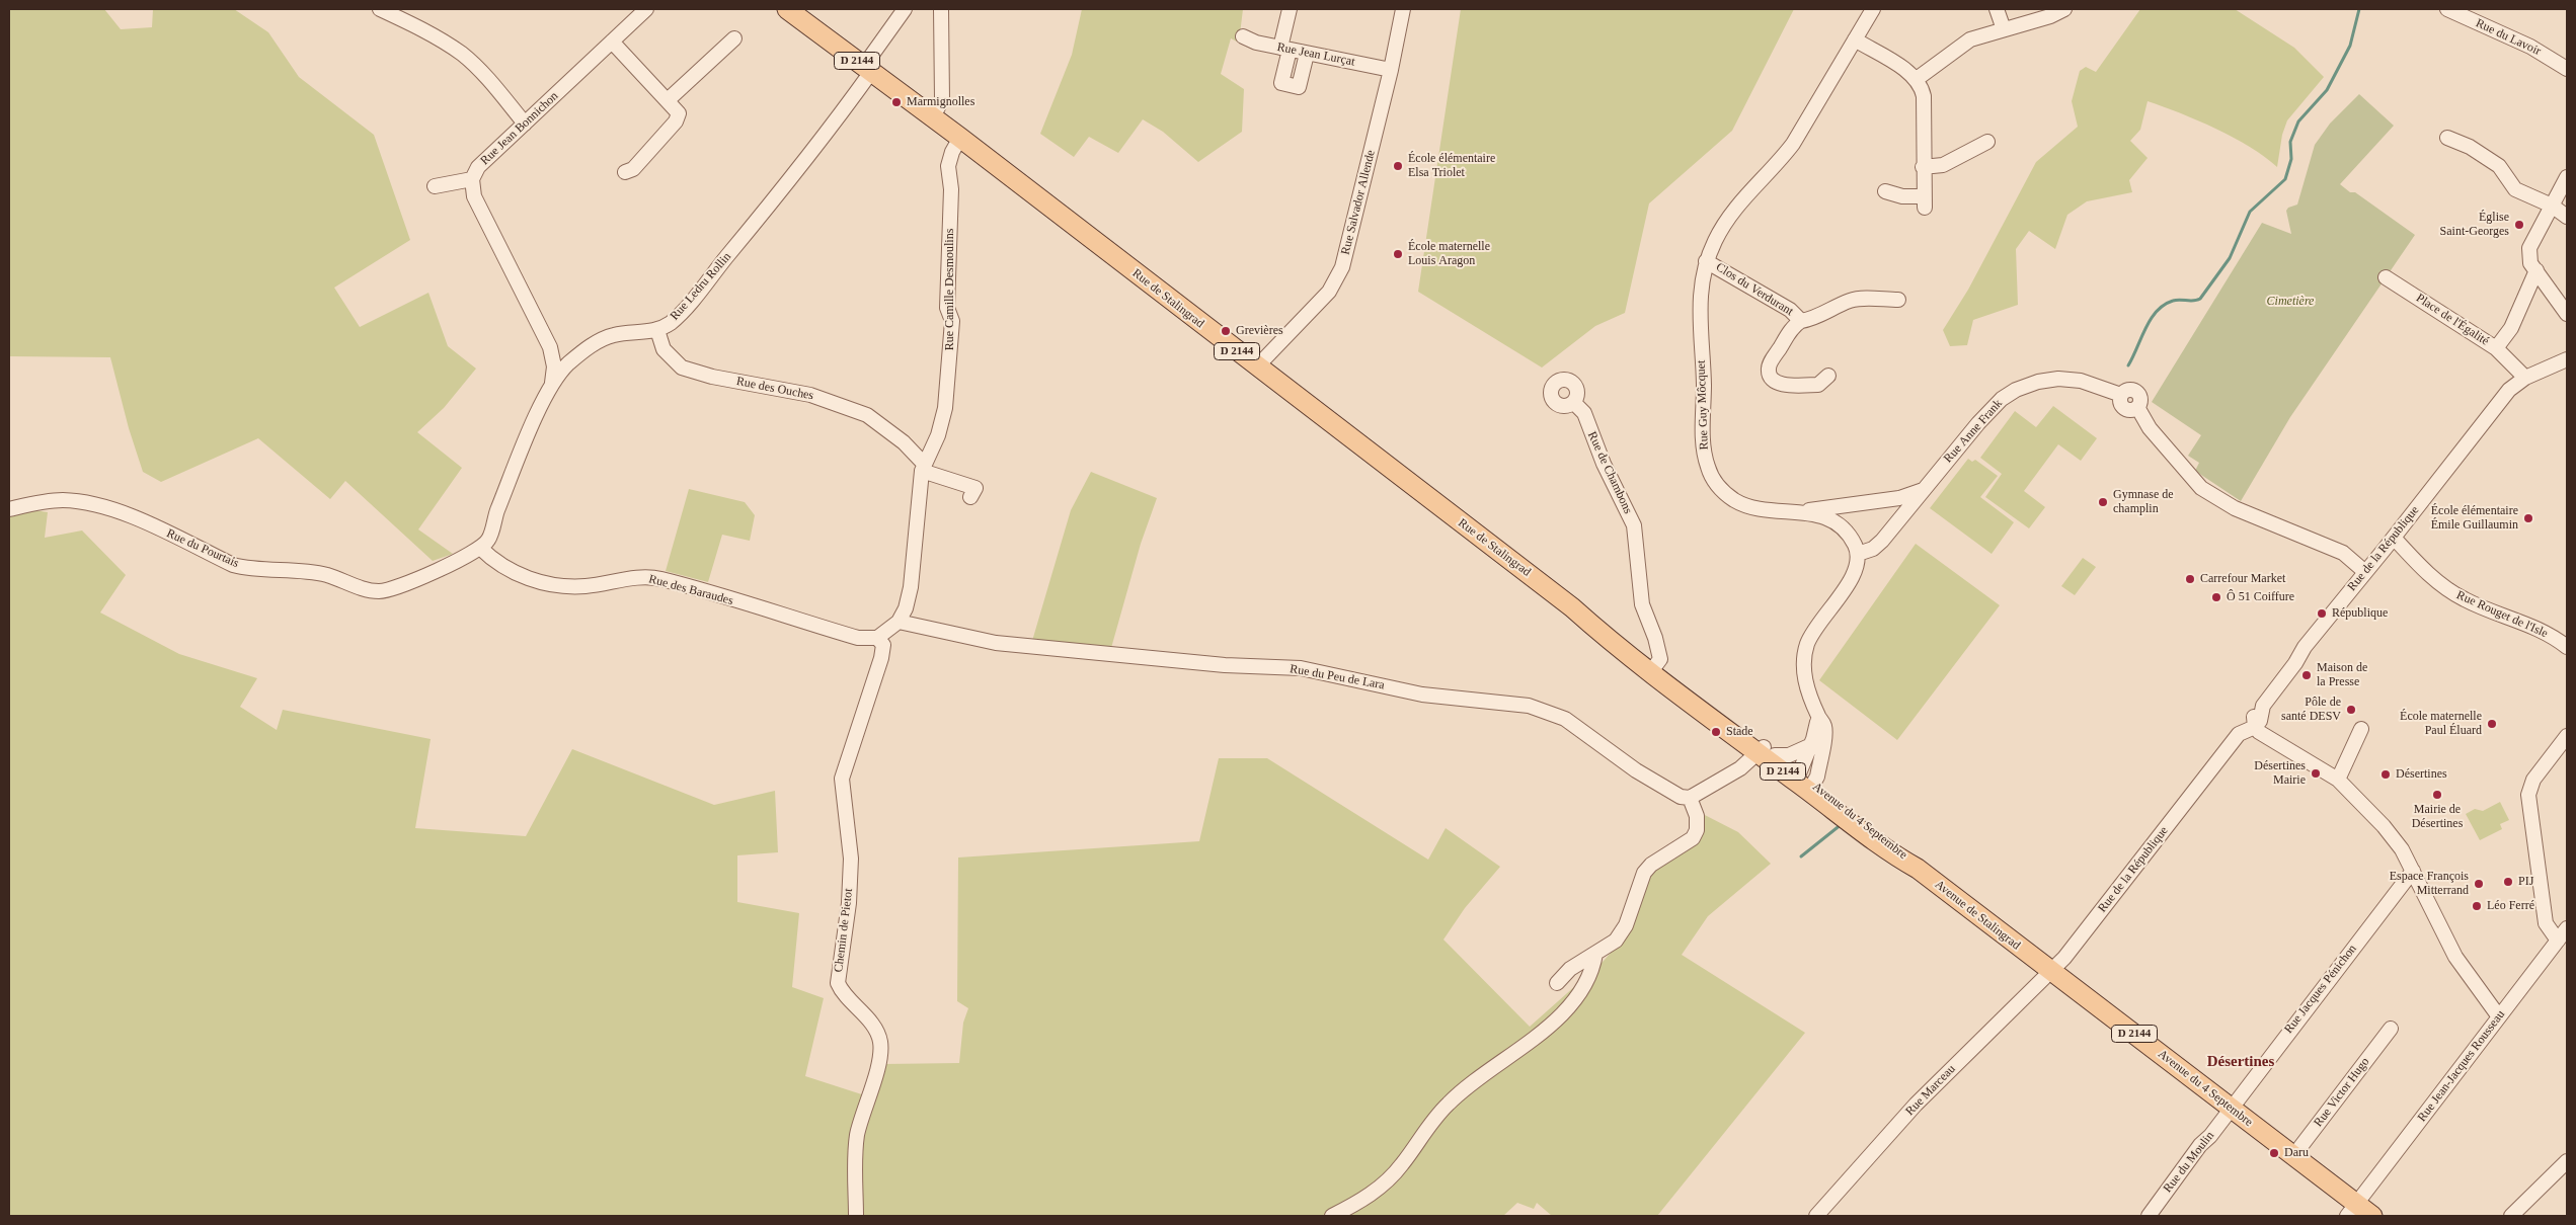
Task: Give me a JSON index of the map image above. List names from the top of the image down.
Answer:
{
  "streets": {
    "main road": [
      "D 2144",
      "Rue de Stalingrad",
      "Avenue du 4 Septembre",
      "Avenue de Stalingrad"
    ],
    "street": [
      "Rue du Lavoir",
      "Rue Jean Lurçat",
      "Rue Jean Bonnichon",
      "Rue Salvador Allende",
      "Rue Ledru Rollin",
      "Rue Camille Desmoulins",
      "Clos du Verdurant",
      "Place de l'Égalité",
      "Rue des Ouches",
      "Rue Guy Môcquet",
      "Rue Anne Frank",
      "Rue de Chambons",
      "Rue du Pourtais",
      "Rue de la République",
      "Rue des Baraudes",
      "Rue Rouget de l'Isle",
      "Rue du Peu de Lara",
      "Chemin de Pietot",
      "Rue Jacques Pénichon",
      "Rue Jean-Jacques Rousseau",
      "Rue Marceau",
      "Rue Victor Hugo",
      "Rue du Moulin"
    ]
  },
  "crossings": [
    ["Rue Jean Lurçat", "Rue Salvador Allende"],
    ["Rue Salvador Allende", "Rue de Stalingrad"],
    ["Rue Ledru Rollin", "Rue de Stalingrad"],
    ["Rue Ledru Rollin", "Rue des Ouches"],
    ["Rue Ledru Rollin", "Rue du Pourtais"],
    ["Rue Ledru Rollin", "Rue des Baraudes"],
    ["Rue Camille Desmoulins", "Rue de Stalingrad"],
    ["Rue Camille Desmoulins", "Rue des Ouches"],
    ["Rue Camille Desmoulins", "Rue du Peu de Lara"],
    ["Clos du Verdurant", "Rue Guy Môcquet"],
    ["Rue de Stalingrad", "Rue de Chambons"],
    ["Rue de Stalingrad", "Avenue du 4 Septembre"],
    ["Rue Guy Môcquet", "Rue Anne Frank"],
    ["Rue Anne Frank", "Rue de la République"],
    ["Rue de Chambons", "Avenue du 4 Septembre"],
    ["Rue du Pourtais", "Rue des Baraudes"],
    ["Rue de la République", "Rue Rouget de l'Isle"],
    ["Rue de la République", "Avenue du 4 Septembre"],
    ["Rue de la République", "Avenue de Stalingrad"],
    ["Rue de la République", "Rue Marceau"],
    ["Rue des Baraudes", "Chemin de Pietot"],
    ["Avenue du 4 Septembre", "Avenue de Stalingrad"],
    ["Avenue du 4 Septembre", "Rue Jacques Pénichon"],
    ["Avenue du 4 Septembre", "Rue Jean-Jacques Rousseau"],
    ["Avenue du 4 Septembre", "Rue Marceau"],
    ["Avenue du 4 Septembre", "Rue Victor Hugo"],
    ["Avenue du 4 Septembre", "Rue du Moulin"],
    ["Avenue de Stalingrad", "Rue Marceau"],
    ["Rue Jacques Pénichon", "Rue du Moulin"]
  ],
  "districts": ["Désertines"],
  "parks": ["Cimetière"],
  "places": [
    "Marmignolles",
    "École élémentaire Elsa Triolet",
    "Église Saint-Georges",
    "École maternelle Louis Aragon",
    "Grevières",
    "Gymnase de champlin",
    "École élémentaire Émile Guillaumin",
    "Carrefour Market",
    "Ô 51 Coiffure",
    "République",
    "Maison de la Presse",
    "Pôle de santé DESV",
    "École maternelle Paul Éluard",
    "Stade",
    "Désertines Mairie",
    "Désertines",
    "Mairie de Désertines",
    "PIJ",
    "Espace François Mitterrand",
    "Léo Ferré",
    "Daru"
  ]
}
